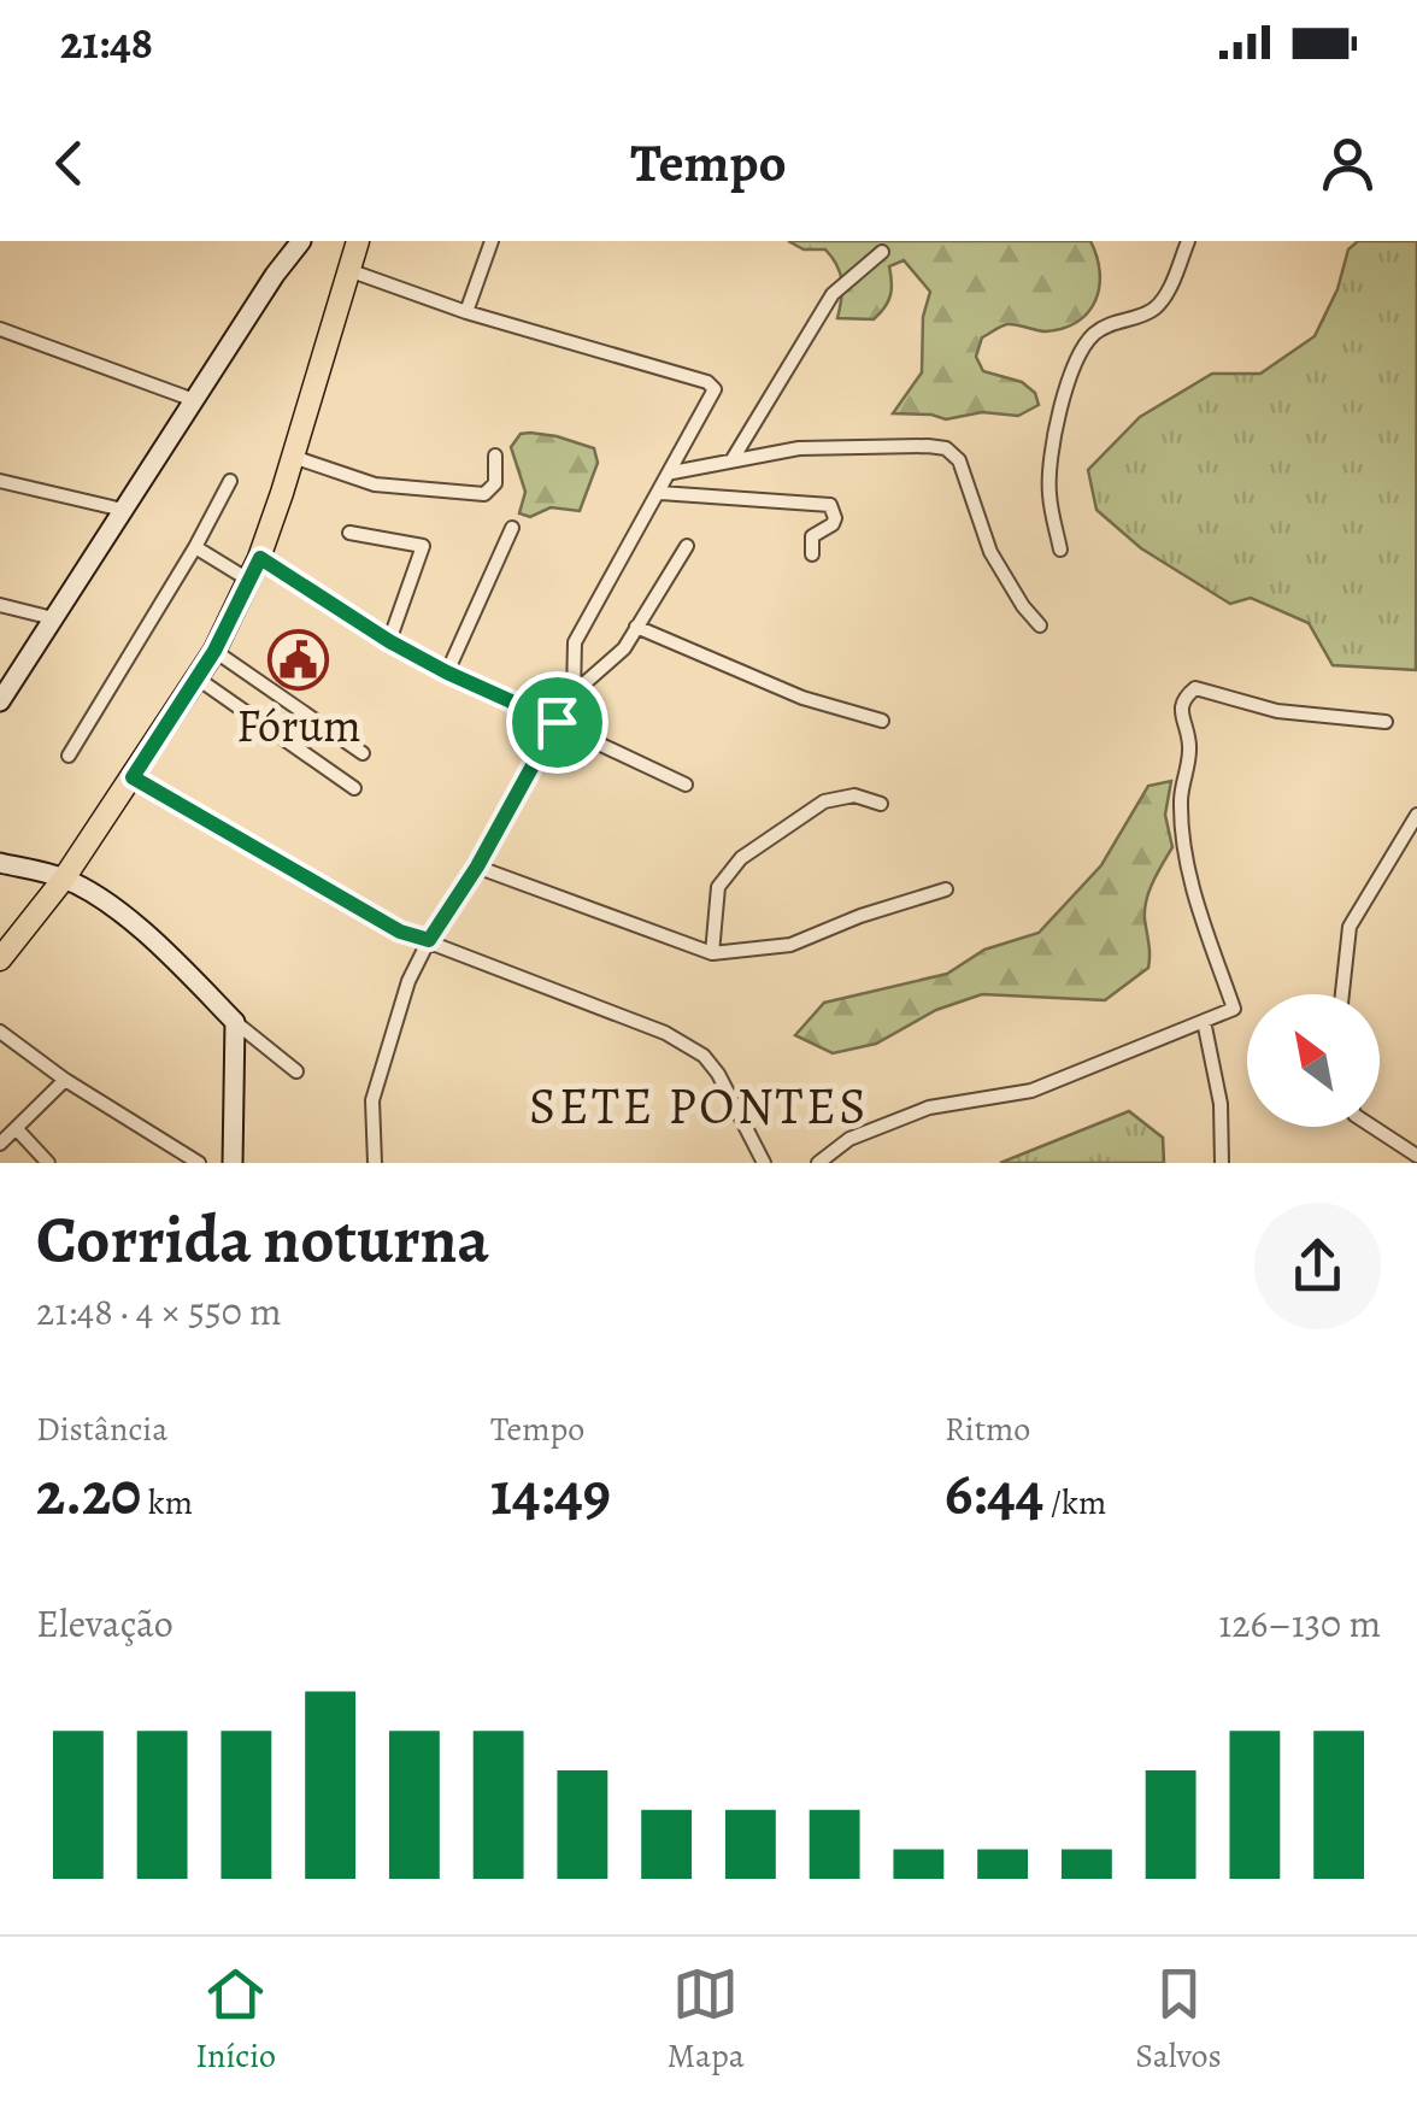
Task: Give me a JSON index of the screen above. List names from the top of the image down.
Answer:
{
  "districts": ["SETE PONTES"],
  "places": {
    "public building": ["Fórum"]
  },
  "north": "top left",
  "page": {
    "status": "21:48",
    "header": "Tempo",
    "heading": ["Corrida noturna", "21:48 · 4 × 550 m"],
    "stats": [
      ["Distância", "2.20 km"],
      ["Tempo", "14:49"],
      ["Ritmo", "6:44 /km"]
    ],
    "chart": ["Elevação", "126–130 m"],
    "tabs": ["Início", "Mapa", "Salvos"]
  }
}
